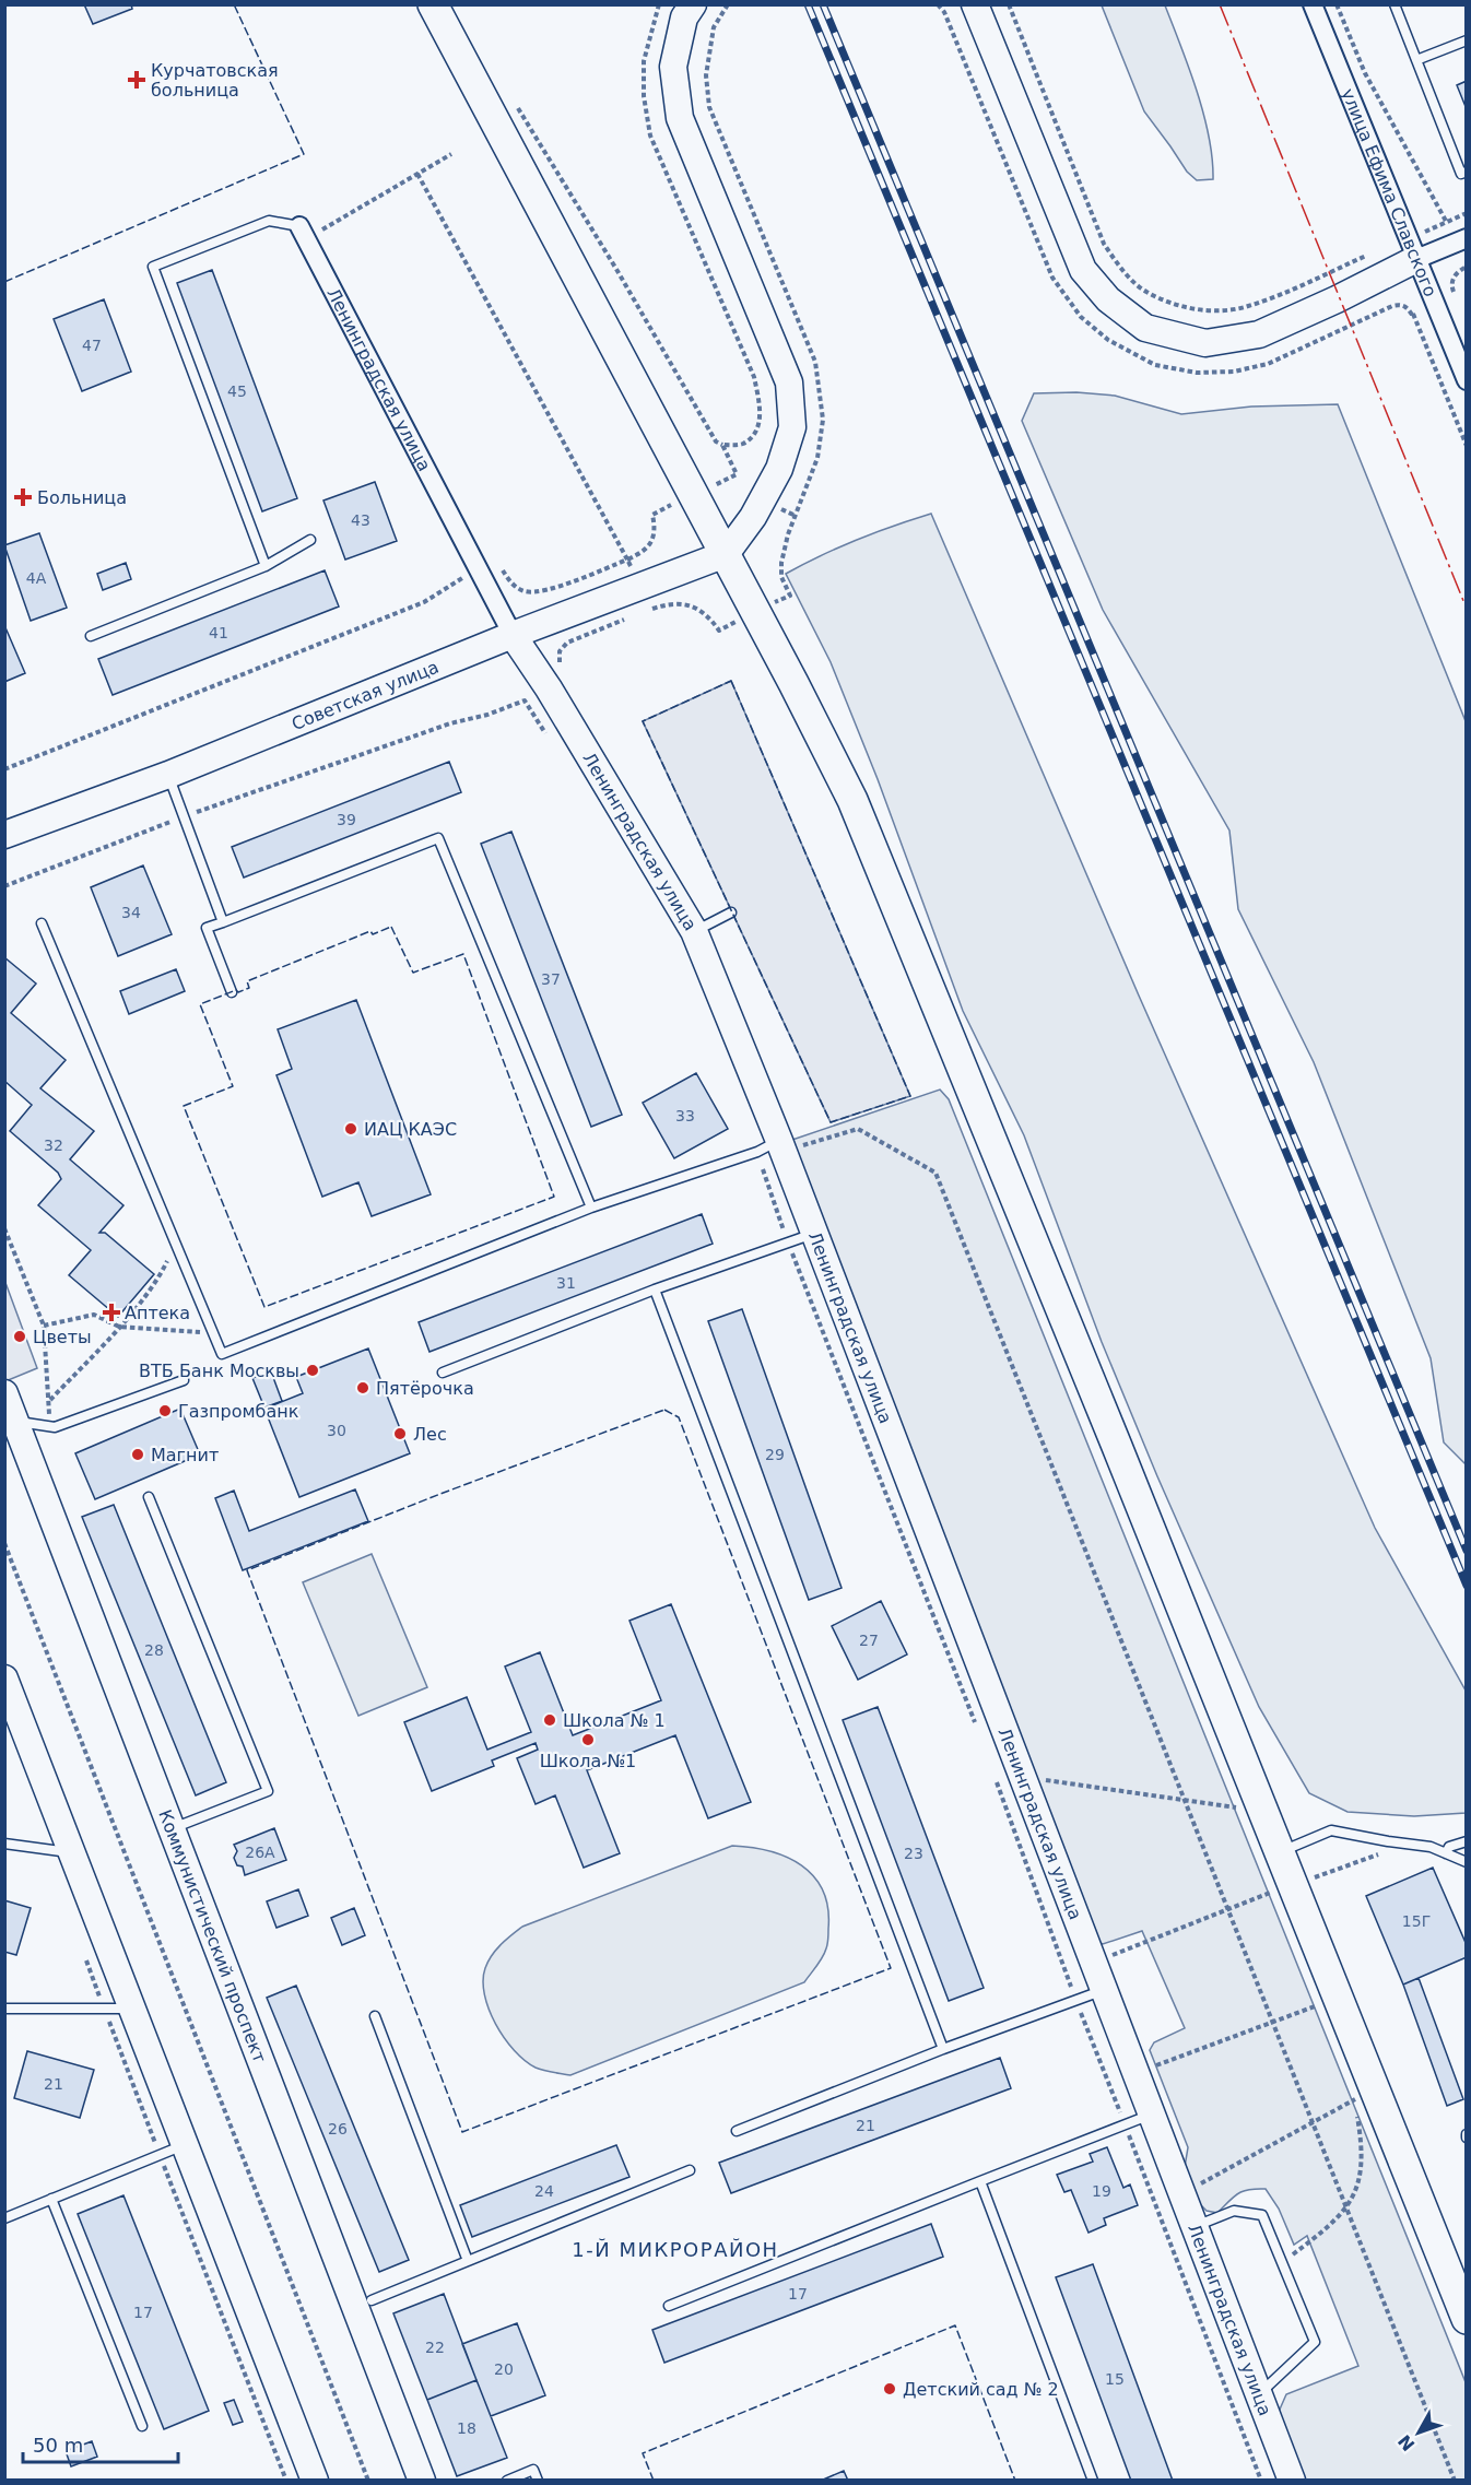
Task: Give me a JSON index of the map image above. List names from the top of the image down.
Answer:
{
  "streets": {
    "street": [
      "улица Ефима Славского",
      "Ленинградская улица",
      "Советская улица",
      "Коммунистический проспект"
    ]
  },
  "crossings": [
    ["Ленинградская улица", "Советская улица"]
  ],
  "districts": ["1-Й МИКРОРАЙОН"],
  "places": {
    "health": ["Курчатовская больница", "Больница", "Аптека"],
    "other": [
      "ИАЦ КАЭС",
      "Цветы",
      "ВТБ Банк Москвы",
      "Пятёрочка",
      "Газпромбанк",
      "Лес",
      "Магнит",
      "Школа № 1",
      "Школа №1",
      "Детский сад № 2"
    ]
  },
  "house_numbers": [
    "47",
    "45",
    "43",
    "4А",
    "41",
    "39",
    "34",
    "37",
    "33",
    "32",
    "31",
    "30",
    "29",
    "27",
    "28",
    "26А",
    "23",
    "15Г",
    "21",
    "21",
    "26",
    "24",
    "19",
    "17",
    "17",
    "22",
    "20",
    "15",
    "18"
  ],
  "scale_bar": "50 m",
  "north": "bottom left"
}
